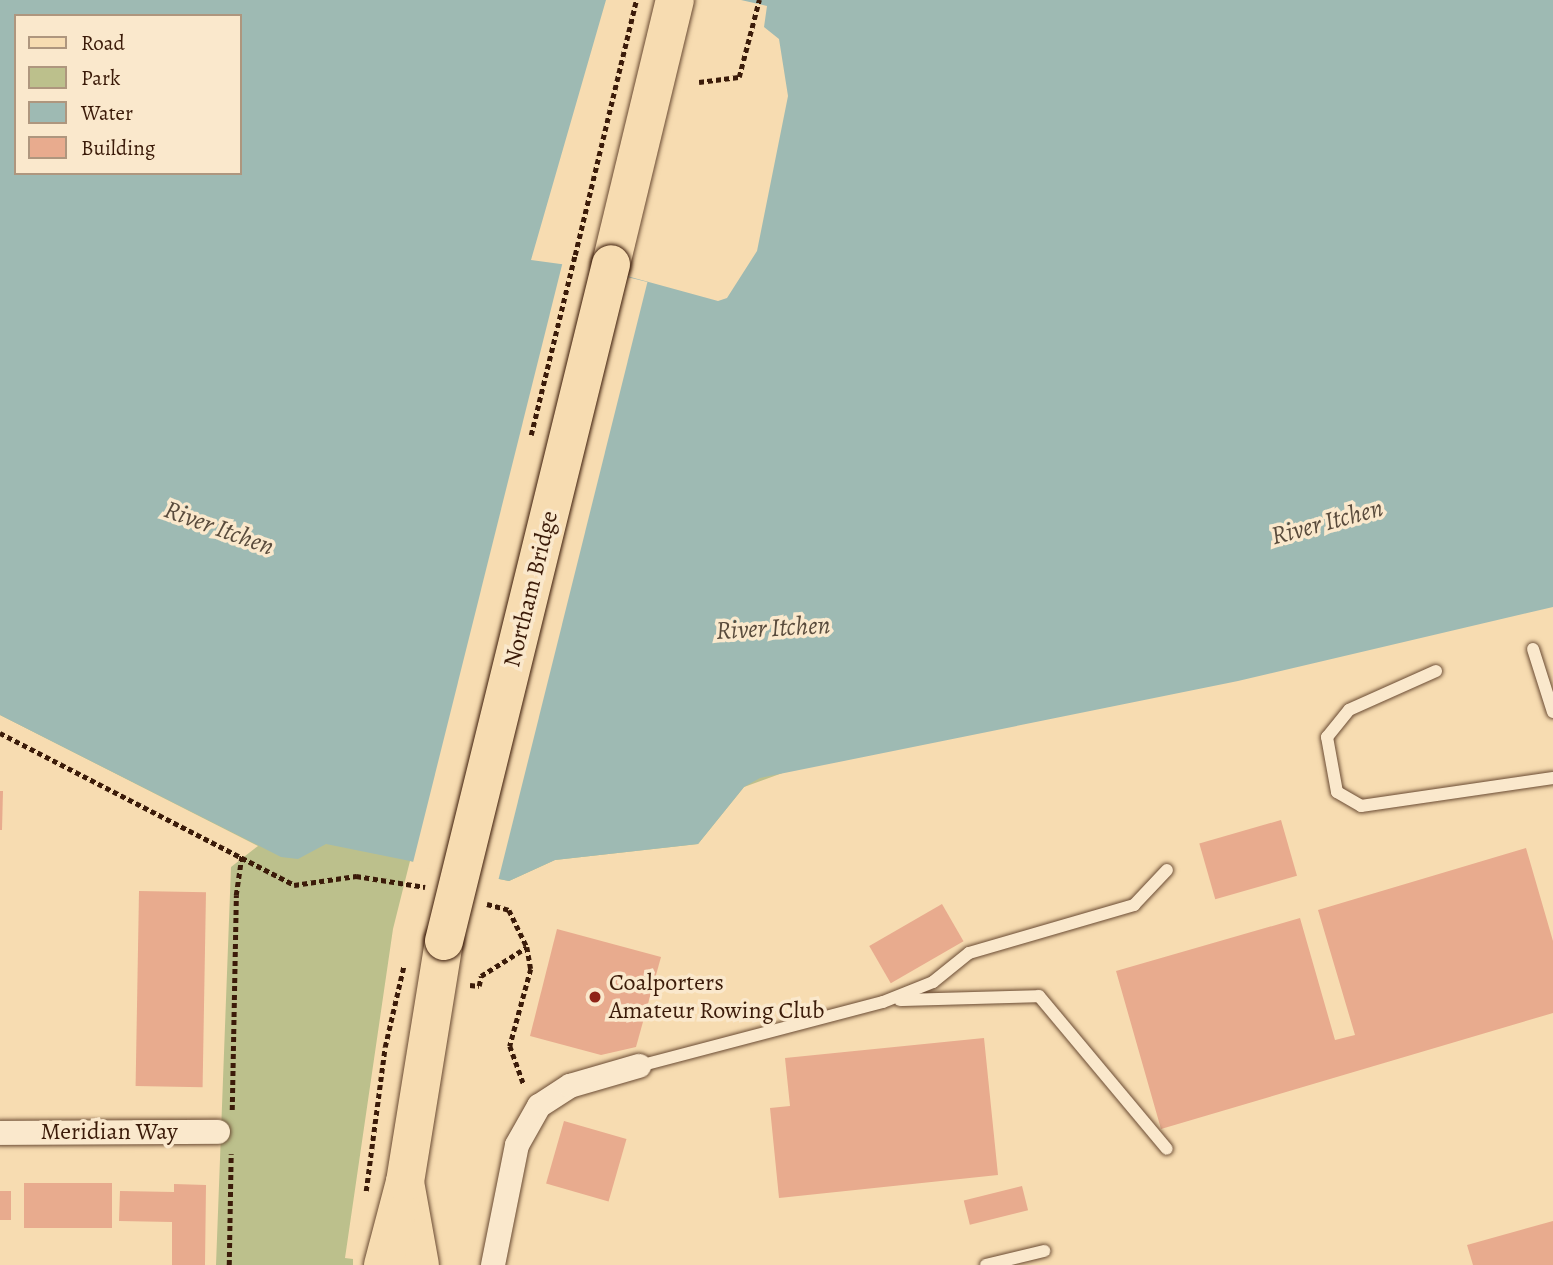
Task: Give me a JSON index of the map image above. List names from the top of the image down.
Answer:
{
  "streets": {
    "main road": ["Northam Bridge"],
    "street": ["Meridian Way"]
  },
  "water": ["River Itchen"],
  "places": ["Coalporters Amateur Rowing Club"],
  "legend": [
    "Road",
    "Park",
    "Water",
    "Building"
  ]
}
